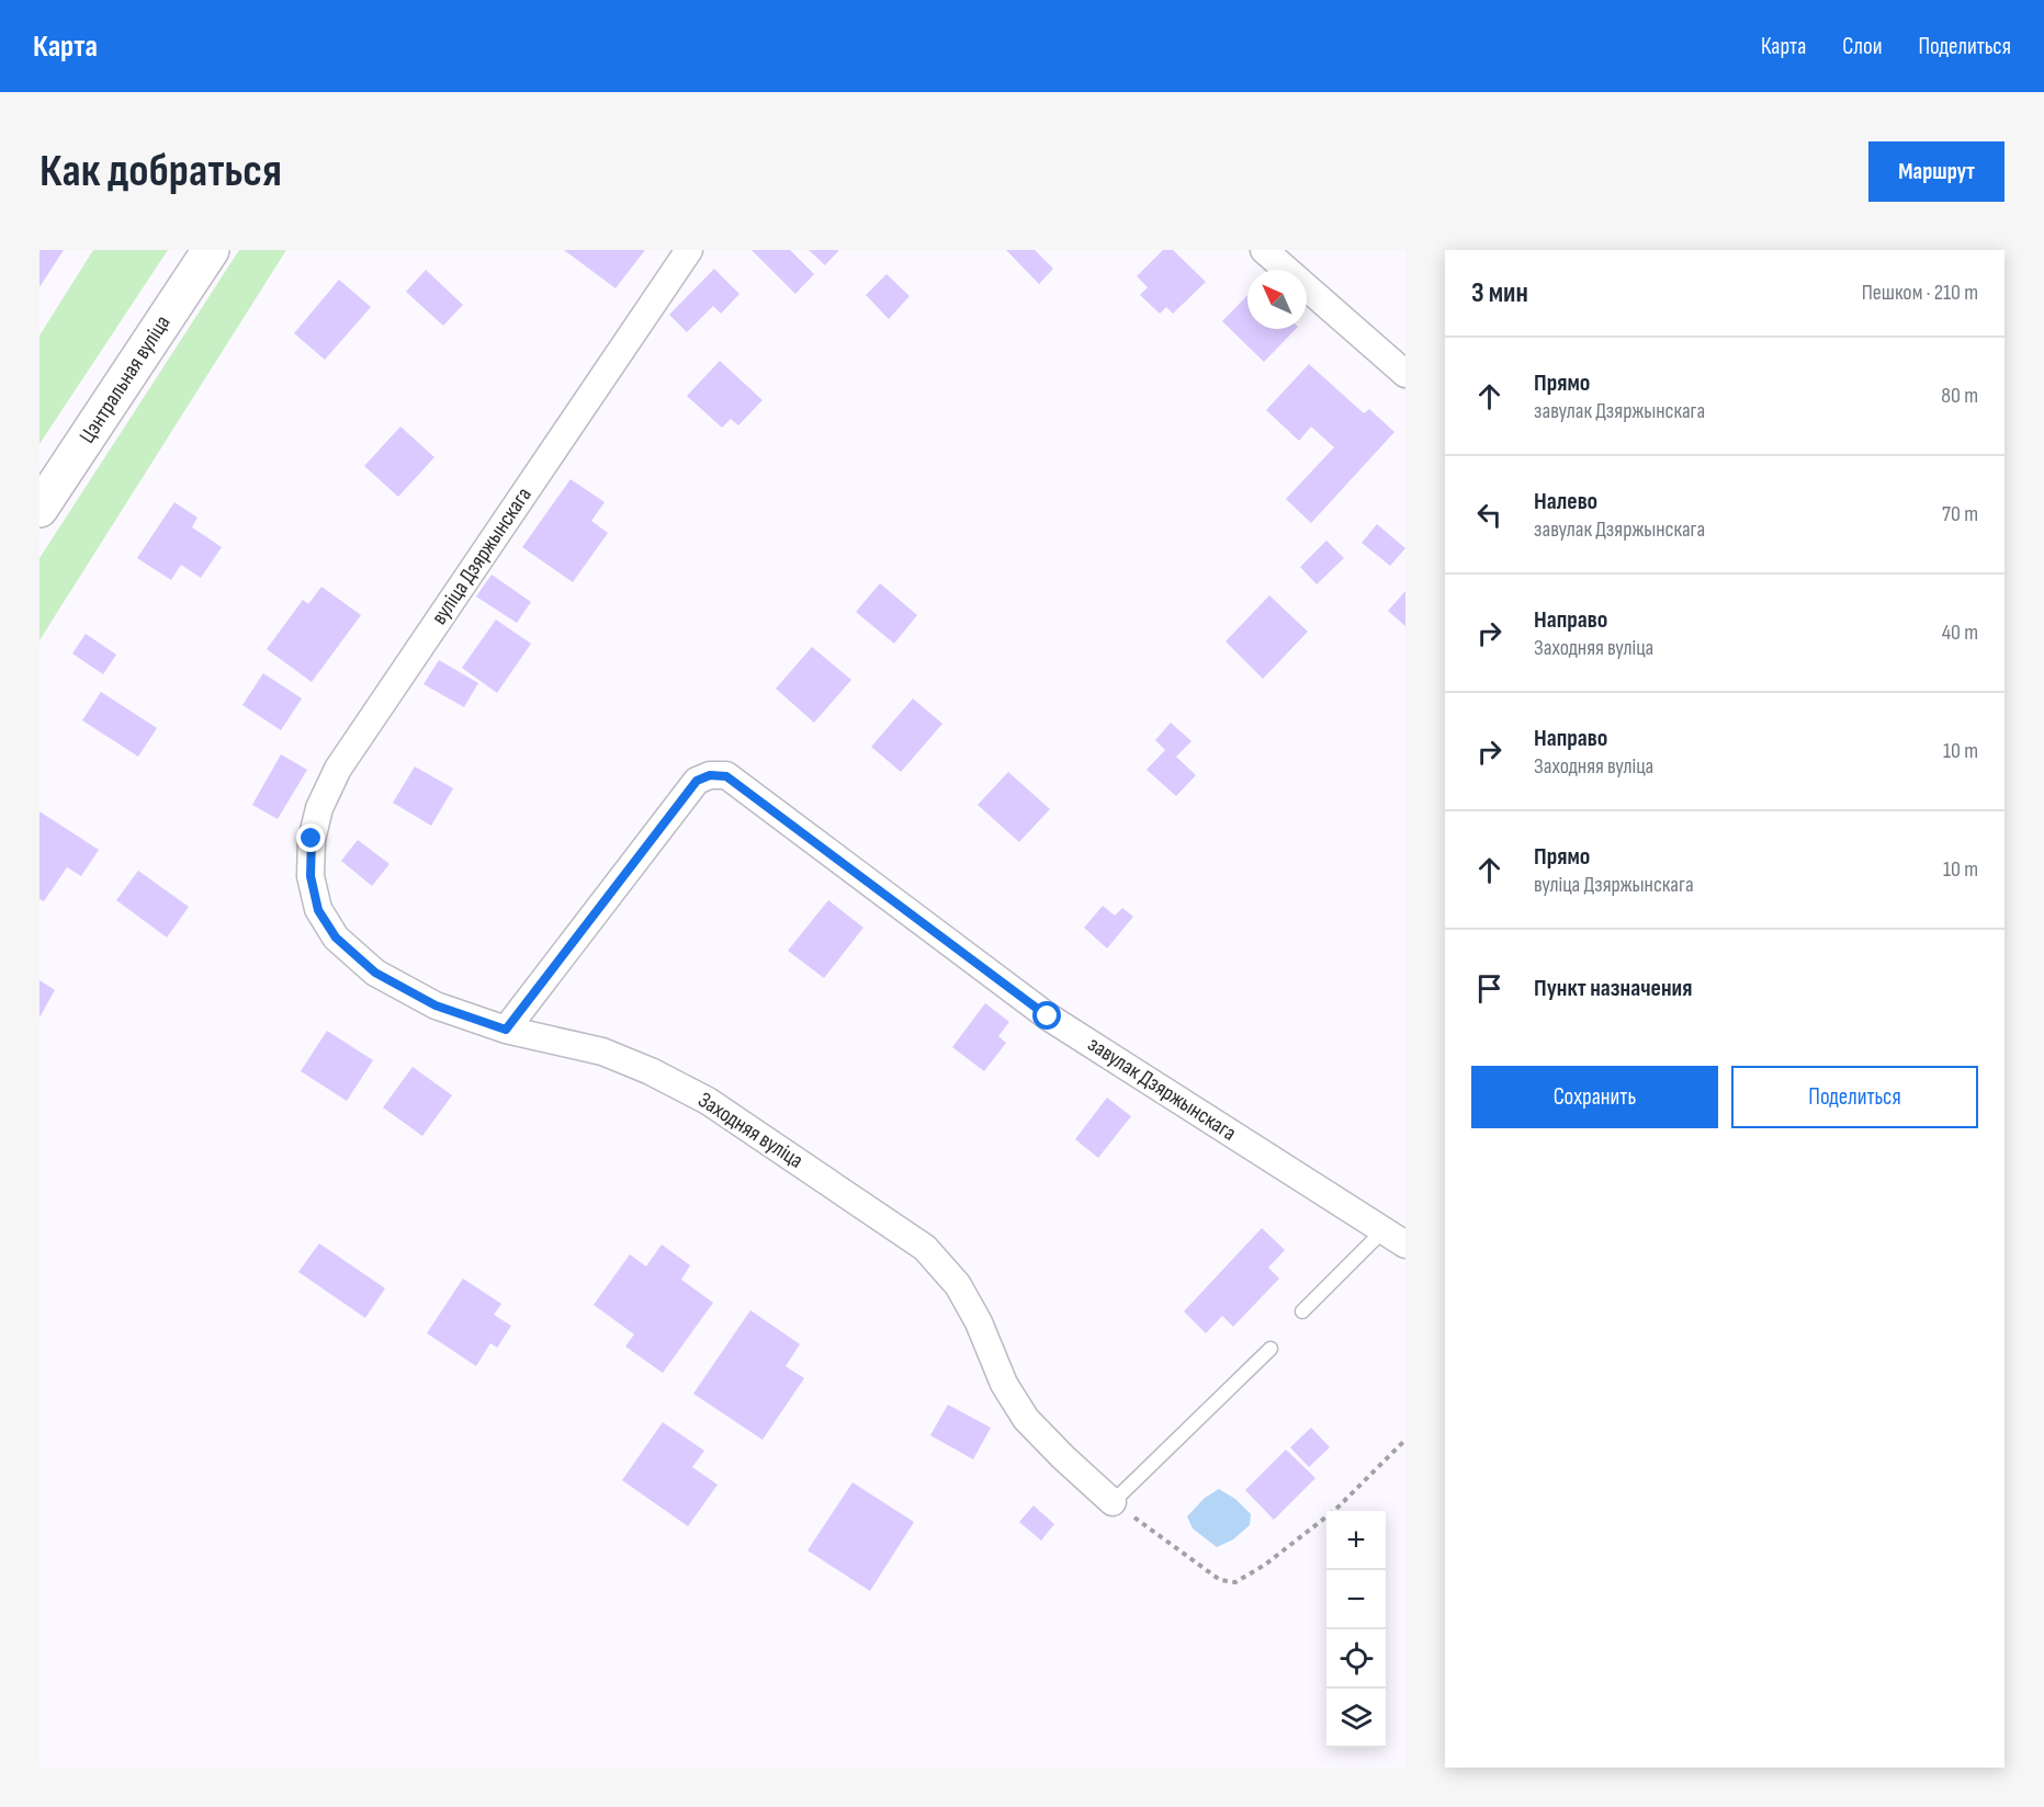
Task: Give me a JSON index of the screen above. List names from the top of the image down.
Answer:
{
  "streets": {
    "main road": ["Цэнтральная вуліца"],
    "street": ["вуліца Дзяржынскага", "завулак Дзяржынскага", "Заходняя вуліца"]
  },
  "crossings": [
    ["вуліца Дзяржынскага", "Заходняя вуліца"],
    ["завулак Дзяржынскага", "Заходняя вуліца"]
  ],
  "north": "top left",
  "page": {
    "header": "Карта",
    "nav": ["Карта", "Слои", "Поделиться"],
    "buttons": [
      "Маршрут",
      ["Сохранить", "Поделиться"]
    ],
    "title": "Как добраться",
    "heading": ["3 мин", "Пешком · 210 m"],
    "list": [
      ["Прямо", "завулак Дзяржынскага", "80 m"],
      ["Налево", "завулак Дзяржынскага", "70 m"],
      ["Направо", "Заходняя вуліца", "40 m"],
      ["Направо", "Заходняя вуліца", "10 m"],
      ["Прямо", "вуліца Дзяржынскага", "10 m"],
      "Пункт назначения"
    ],
    "map_buttons": ["+", "−"]
  }
}
